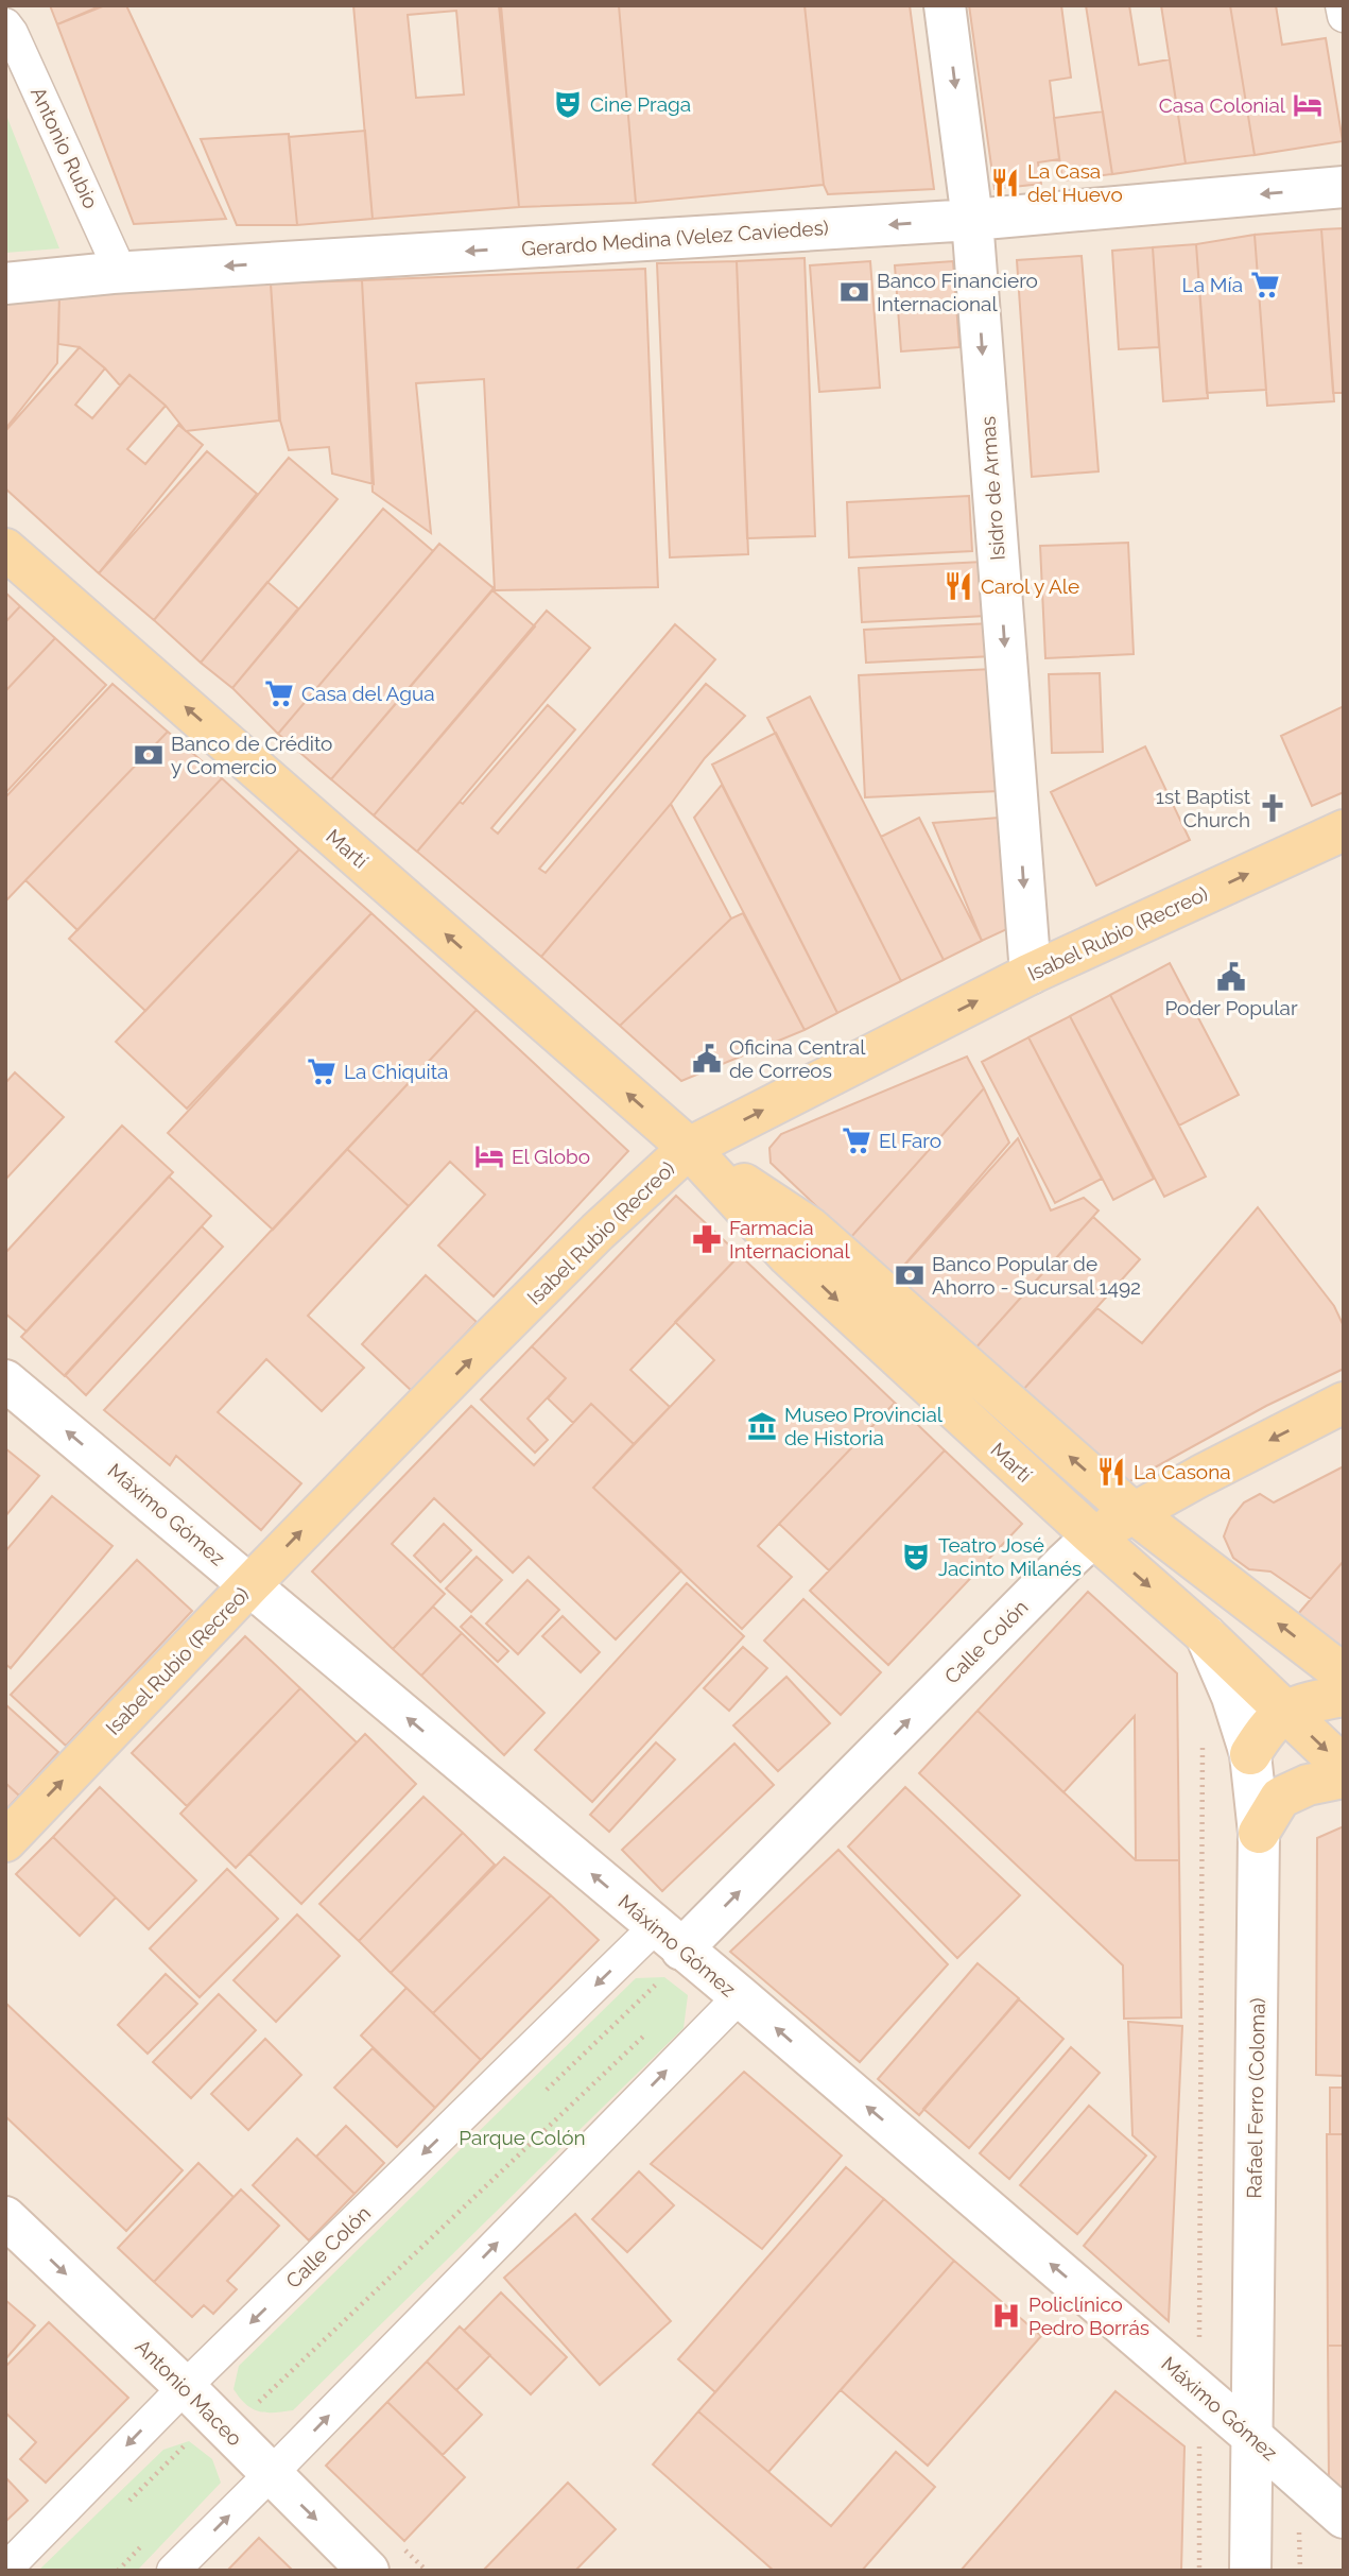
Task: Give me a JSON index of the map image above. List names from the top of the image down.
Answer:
{
  "streets": {
    "main road": [
      "Gerardo Medina (Velez Caviedes)",
      "Isidro de Armas",
      "Martí",
      "Isabel Rubio (Recreo)",
      "Máximo Gómez",
      "Calle Colón",
      "Rafael Ferro (Coloma)",
      "Antonio Maceo"
    ],
    "street": ["Antonio Rubio"]
  },
  "crossings": [
    ["Antonio Rubio", "Gerardo Medina (Velez Caviedes)"],
    ["Gerardo Medina (Velez Caviedes)", "Isidro de Armas"],
    ["Isidro de Armas", "Isabel Rubio (Recreo)"],
    ["Martí", "Isabel Rubio (Recreo)"],
    ["Martí", "Calle Colón"],
    ["Martí", "Rafael Ferro (Coloma)"],
    ["Isabel Rubio (Recreo)", "Máximo Gómez"],
    ["Máximo Gómez", "Calle Colón"],
    ["Máximo Gómez", "Rafael Ferro (Coloma)"],
    ["Calle Colón", "Antonio Maceo"]
  ],
  "one_way": [
    "Gerardo Medina (Velez Caviedes)",
    "Isidro de Armas",
    "Isabel Rubio (Recreo)",
    "Máximo Gómez",
    "Antonio Maceo"
  ],
  "parks": ["Parque Colón"],
  "places": {
    "theatre": ["Cine Praga", "Teatro José Jacinto Milanés"],
    "hotel": ["Casa Colonial", "El Globo"],
    "restaurant": ["La Casa del Huevo", "Carol y Ale", "La Casona"],
    "supermarket": [
      "La Mía",
      "Casa del Agua",
      "La Chiquita",
      "El Faro"
    ],
    "bank": ["Banco Financiero Internacional", "Banco de Crédito y Comercio", "Banco Popular de Ahorro - Sucursal 1492"],
    "church": ["1st Baptist Church"],
    "public building": ["Poder Popular", "Oficina Central de Correos"],
    "pharmacy": ["Farmacia Internacional"],
    "museum": ["Museo Provincial de Historia"],
    "hospital": ["Policlínico Pedro Borrás"]
  }
}
